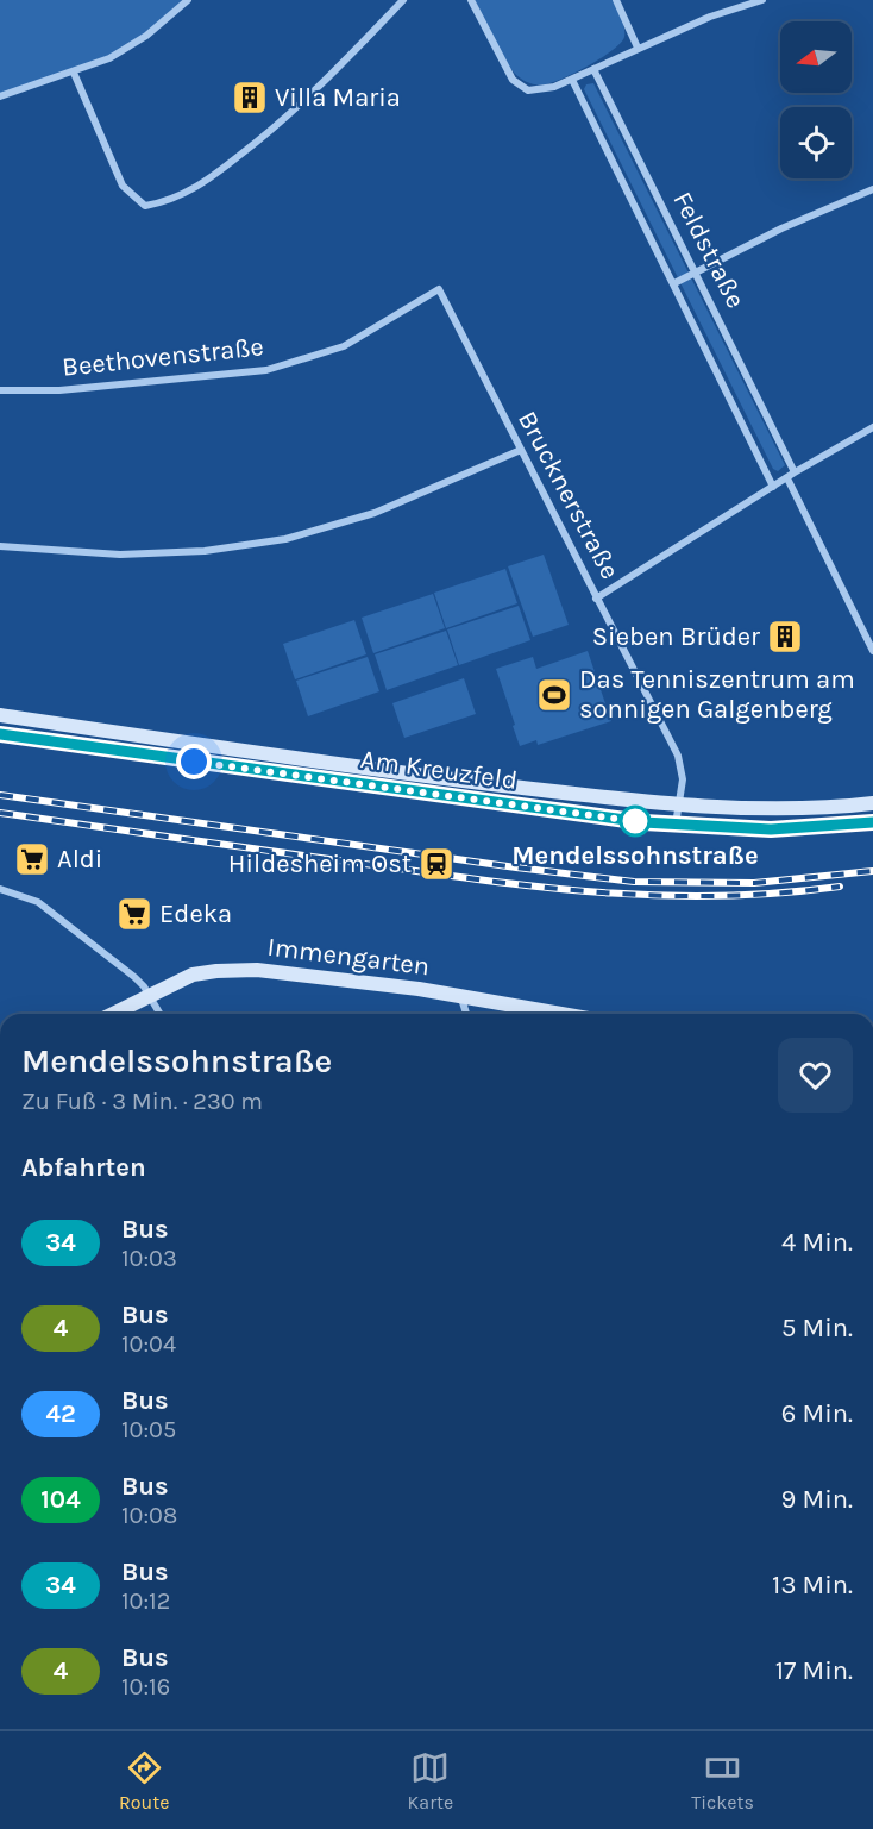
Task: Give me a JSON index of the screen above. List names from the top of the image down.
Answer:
{
  "streets": {
    "main road": ["Am Kreuzfeld", "Immengarten"],
    "street": ["Feldstraße", "Beethovenstraße", "Brucknerstraße"]
  },
  "crossings": [
    ["Feldstraße", "Brucknerstraße"],
    ["Beethovenstraße", "Brucknerstraße"]
  ],
  "places": {
    "building": ["Villa Maria", "Sieben Brüder"],
    "sports": ["Das Tenniszentrum am sonnigen Galgenberg"],
    "other": ["Mendelssohnstraße"],
    "supermarket": ["Aldi", "Edeka"],
    "station": ["Hildesheim Ost"]
  },
  "lines": ["bus line 34"],
  "north": "left",
  "page": {
    "heading": [
      ["Mendelssohnstraße", "Zu Fuß · 3 Min. · 230 m"],
      "Abfahrten"
    ],
    "list": [
      {
        "mark": "34",
        "name": "Bus",
        "note": "10:03",
        "value": "4 Min."
      },
      {
        "mark": "4",
        "name": "Bus",
        "note": "10:04",
        "value": "5 Min."
      },
      {
        "mark": "42",
        "name": "Bus",
        "note": "10:05",
        "value": "6 Min."
      },
      {
        "mark": "104",
        "name": "Bus",
        "note": "10:08",
        "value": "9 Min."
      },
      {
        "mark": "34",
        "name": "Bus",
        "note": "10:12",
        "value": "13 Min."
      },
      {
        "mark": "4",
        "name": "Bus",
        "note": "10:16",
        "value": "17 Min."
      }
    ],
    "tabs": ["Route", "Karte", "Tickets"]
  }
}
